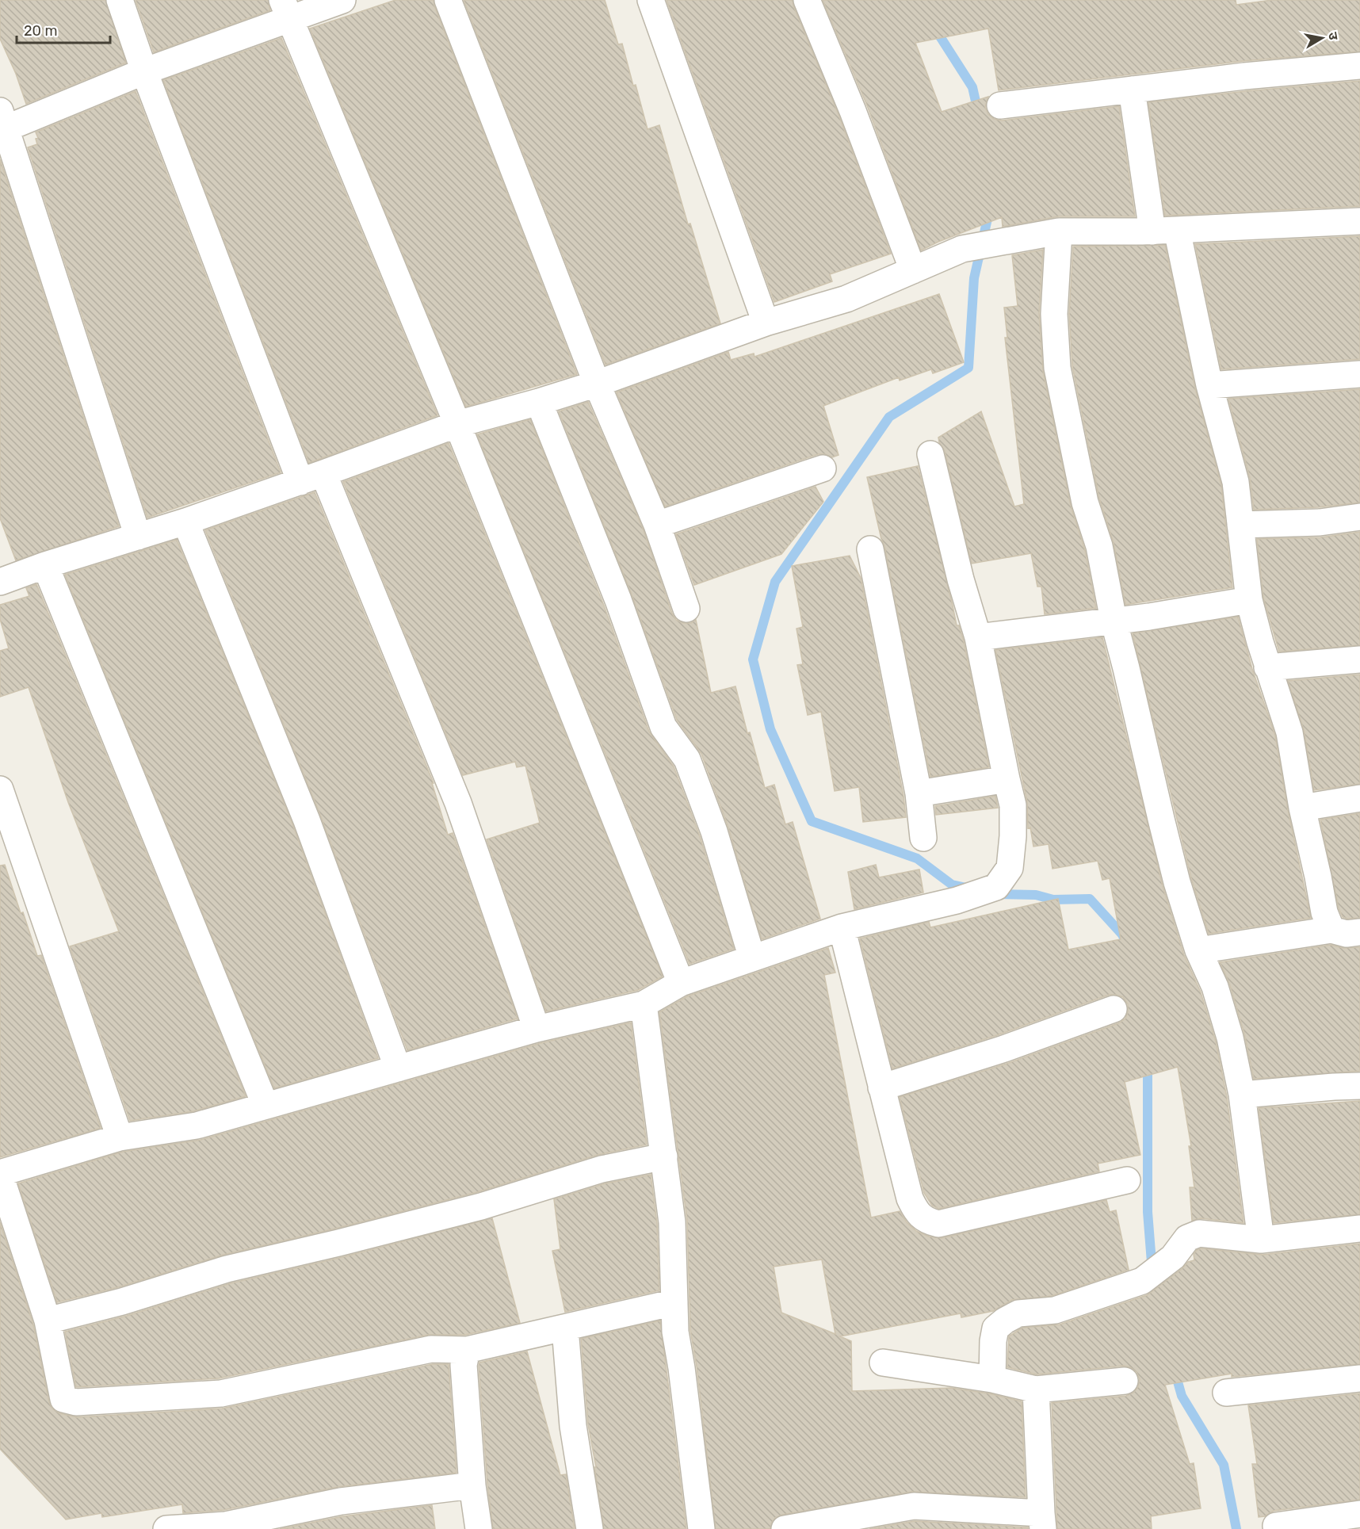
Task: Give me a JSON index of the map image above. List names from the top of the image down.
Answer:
{
  "scale_bar": "20 m",
  "north": "right"
}
